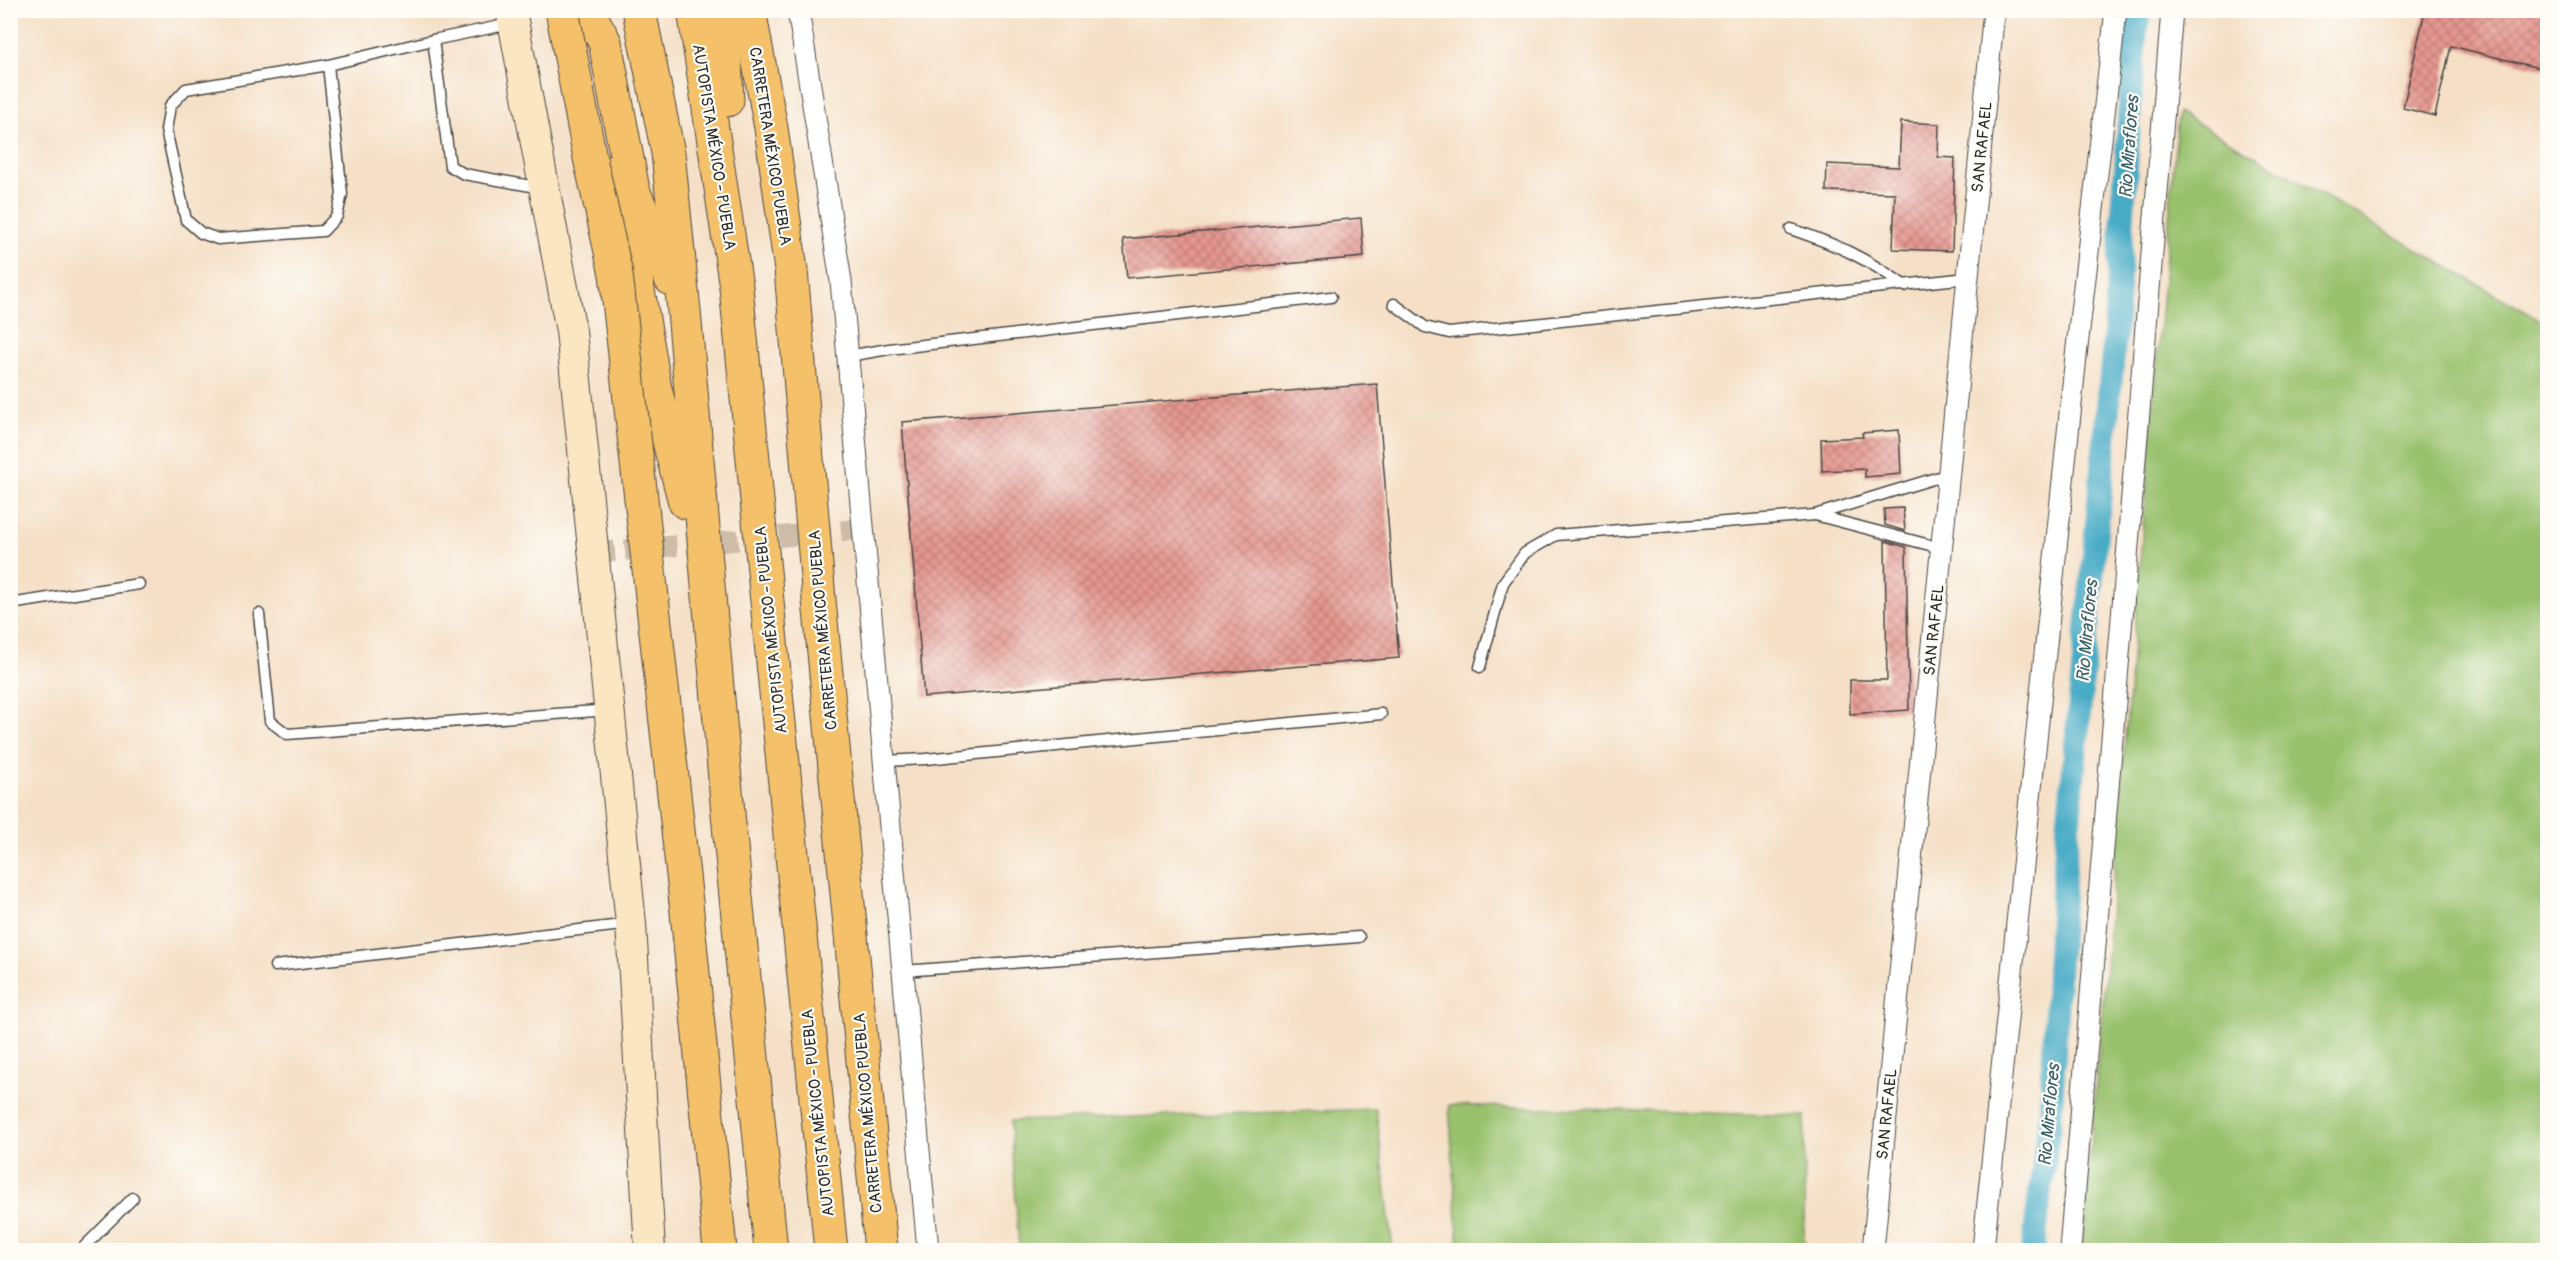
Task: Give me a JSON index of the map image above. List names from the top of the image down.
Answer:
{
  "streets": {
    "highway": ["CARRETERA MÉXICO PUEBLA", "AUTOPISTA MÉXICO - PUEBLA"],
    "street": ["SAN RAFAEL"]
  },
  "water": ["Rio Miraflores"]
}
